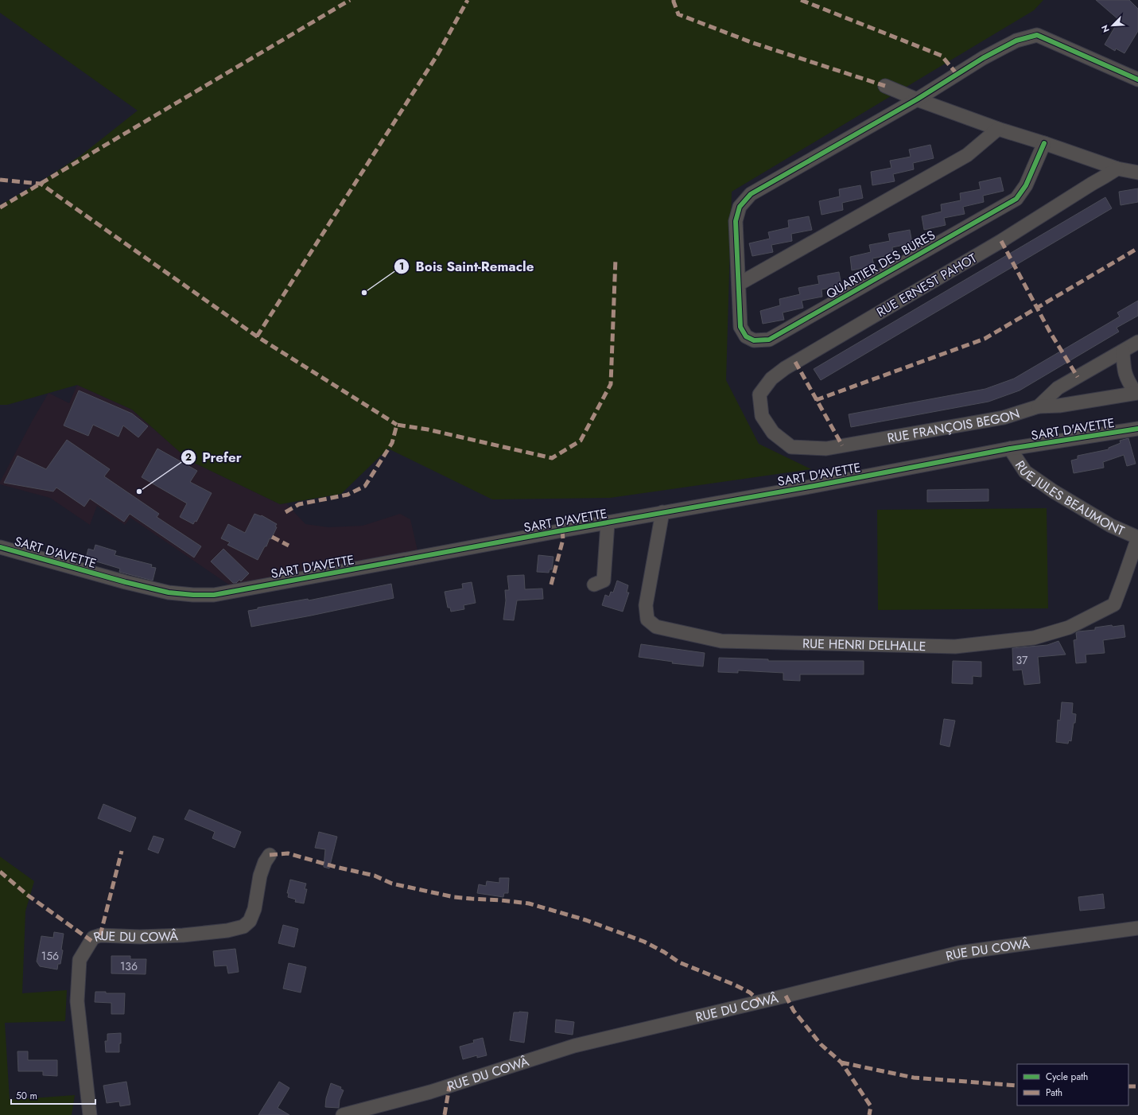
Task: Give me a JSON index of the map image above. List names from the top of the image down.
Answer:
{
  "streets": {
    "street": [
      "QUARTIER DES BURES",
      "RUE ERNEST PAHOT",
      "RUE FRANÇOIS BEGON",
      "SART D'AVETTE",
      "RUE JULES BEAUMONT",
      "RUE HENRI DELHALLE",
      "RUE DU COWÂ"
    ]
  },
  "crossings": [
    ["RUE ERNEST PAHOT", "RUE FRANÇOIS BEGON"],
    ["SART D'AVETTE", "RUE JULES BEAUMONT"],
    ["SART D'AVETTE", "RUE HENRI DELHALLE"],
    ["RUE JULES BEAUMONT", "RUE HENRI DELHALLE"]
  ],
  "places": ["Bois Saint-Remacle", "Prefer"],
  "house_numbers": ["37", "156", "136"],
  "legend": ["Cycle path", "Path"],
  "scale_bar": "50 m",
  "north": "bottom left"
}
